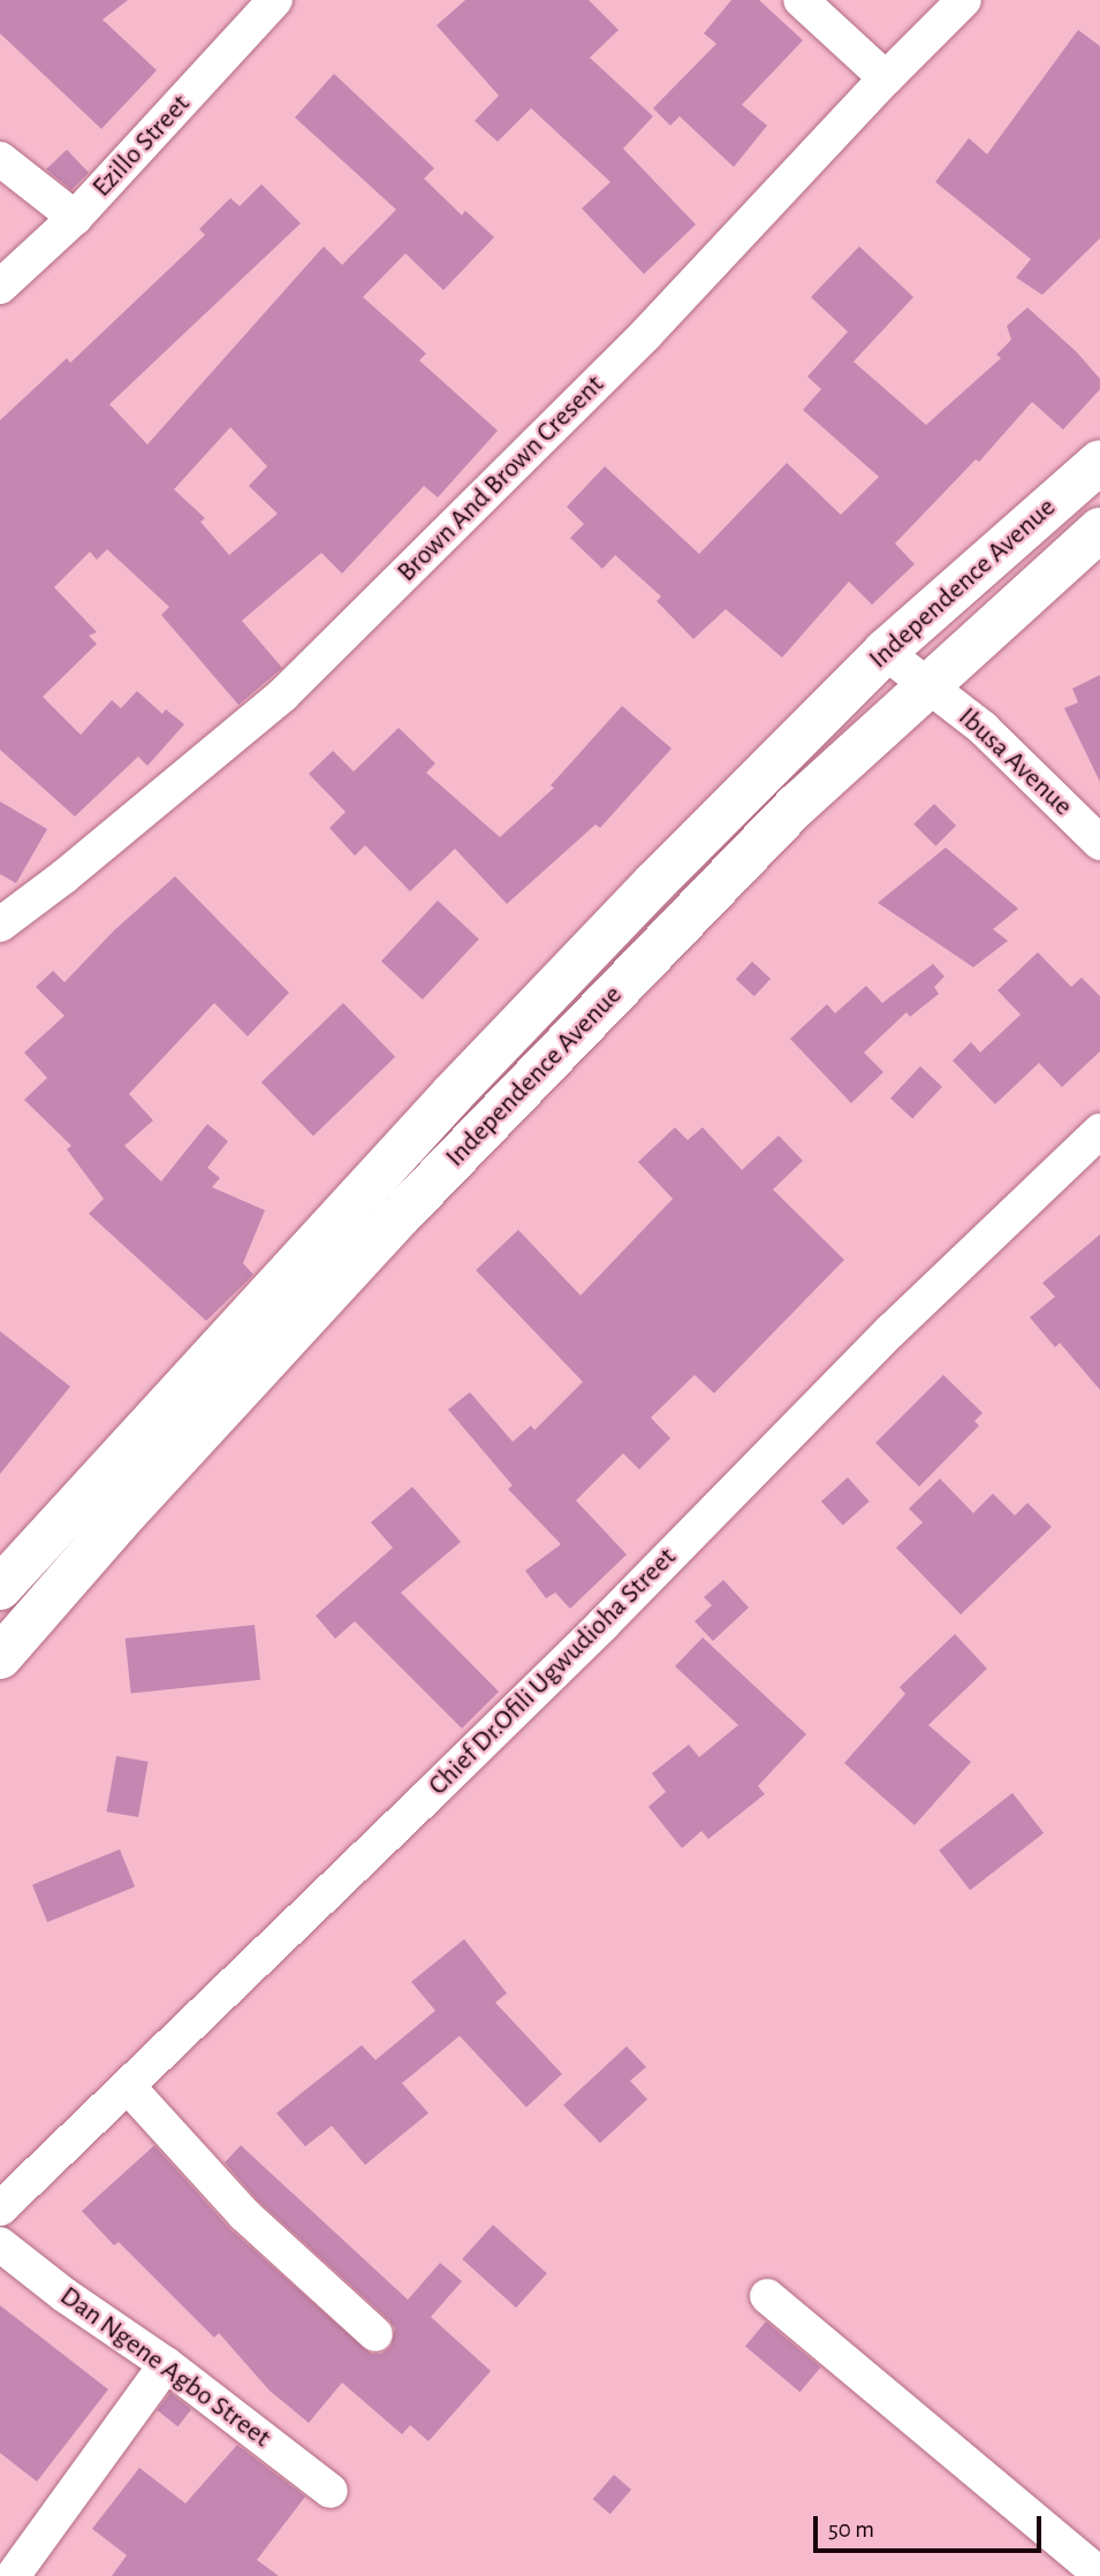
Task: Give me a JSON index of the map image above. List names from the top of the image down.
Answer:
{
  "streets": {
    "main road": ["Independence Avenue"],
    "street": [
      "Ezillo Street",
      "Brown And Brown Cresent",
      "Ibusa Avenue",
      "Chief Dr.Ofili Ugwudioha Street",
      "Dan Ngene Agbo Street"
    ]
  },
  "crossings": [
    ["Independence Avenue", "Ibusa Avenue"]
  ],
  "scale_bar": "50 m"
}
